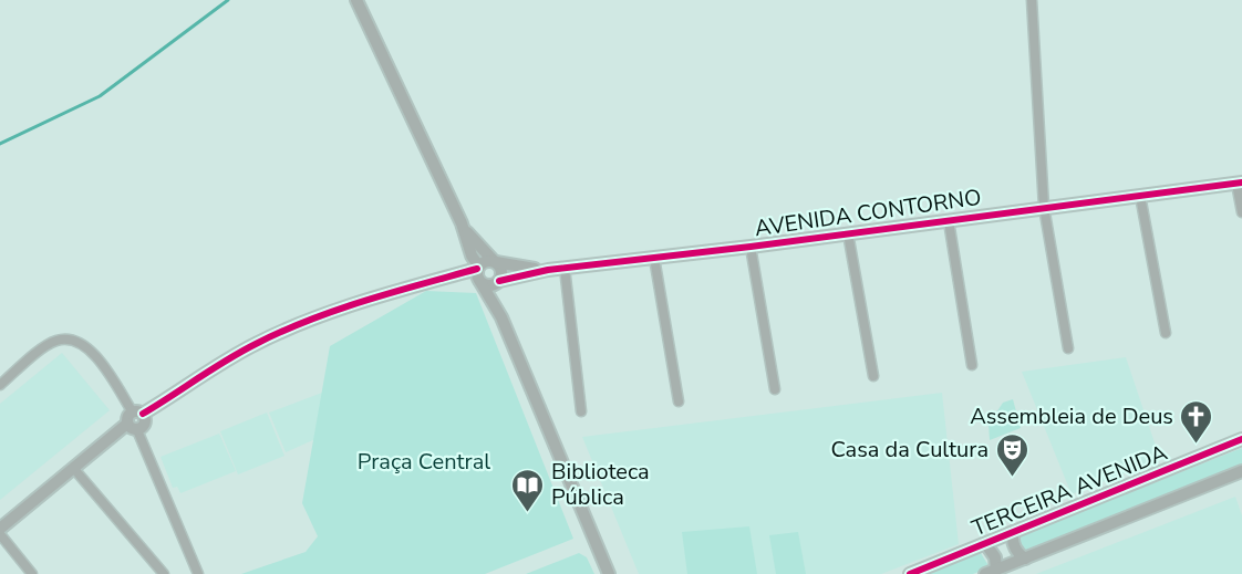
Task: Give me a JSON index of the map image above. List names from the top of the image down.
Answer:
{
  "streets": {
    "street": ["AVENIDA CONTORNO", "TERCEIRA AVENIDA"]
  },
  "parks": ["Praça Central"],
  "places": {
    "church": ["Assembleia de Deus"],
    "theatre": ["Casa da Cultura"],
    "library": ["Biblioteca Pública"]
  }
}
